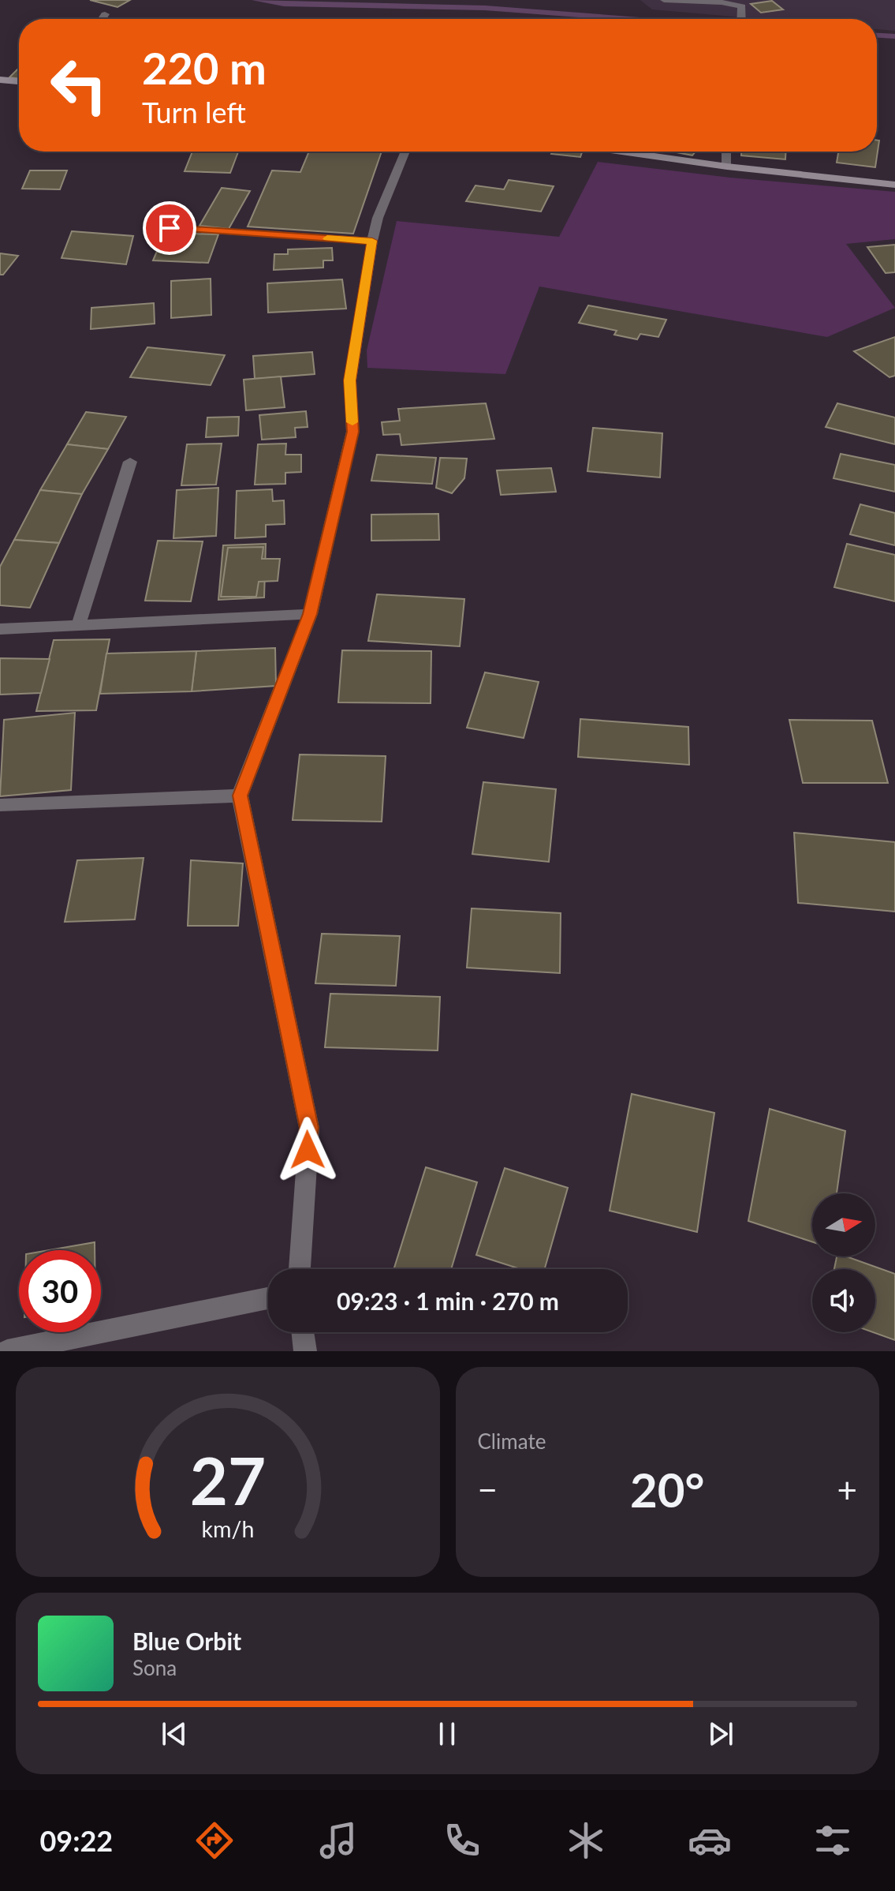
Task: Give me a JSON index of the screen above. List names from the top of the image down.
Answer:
{
  "north": "right",
  "page": {
    "turn": ["220 m", "Turn left"],
    "limit": "30",
    "trip": "09:23 · 1 min · 270 m",
    "tile": "Climate",
    "heat": ["−", "20°", "+"],
    "song": ["Blue Orbit", "Sona"],
    "tabs": "09:22",
    "gauge": ["27", "km/h"]
  }
}
